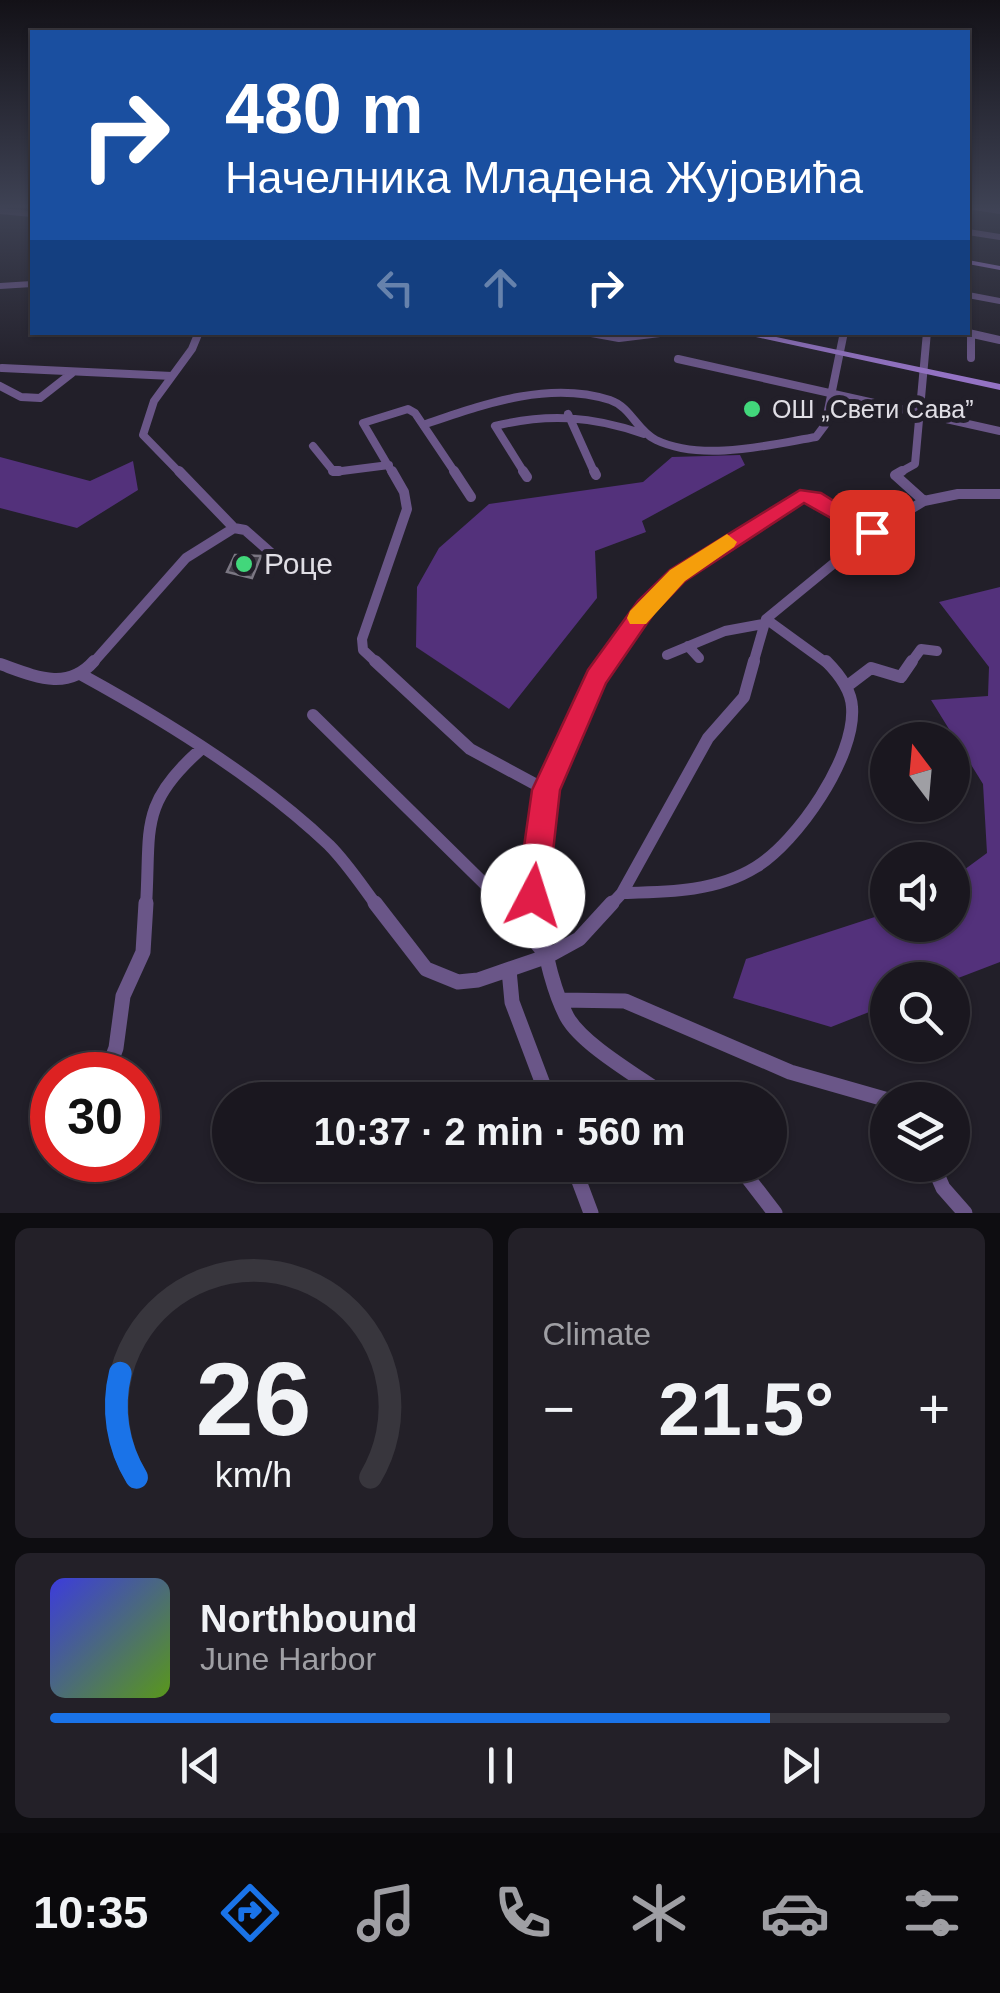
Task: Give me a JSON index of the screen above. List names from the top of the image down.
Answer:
{
  "places": ["ОШ „Свети Сава”", "Роце"],
  "north": "top",
  "page": {
    "turn": ["480 m", "Начелника Младена Жујовића"],
    "limit": "30",
    "trip": "10:37 · 2 min · 560 m",
    "tile": "Climate",
    "heat": ["−", "21.5°", "+"],
    "song": ["Northbound", "June Harbor"],
    "tabs": "10:35",
    "gauge": ["26", "km/h"]
  }
}
